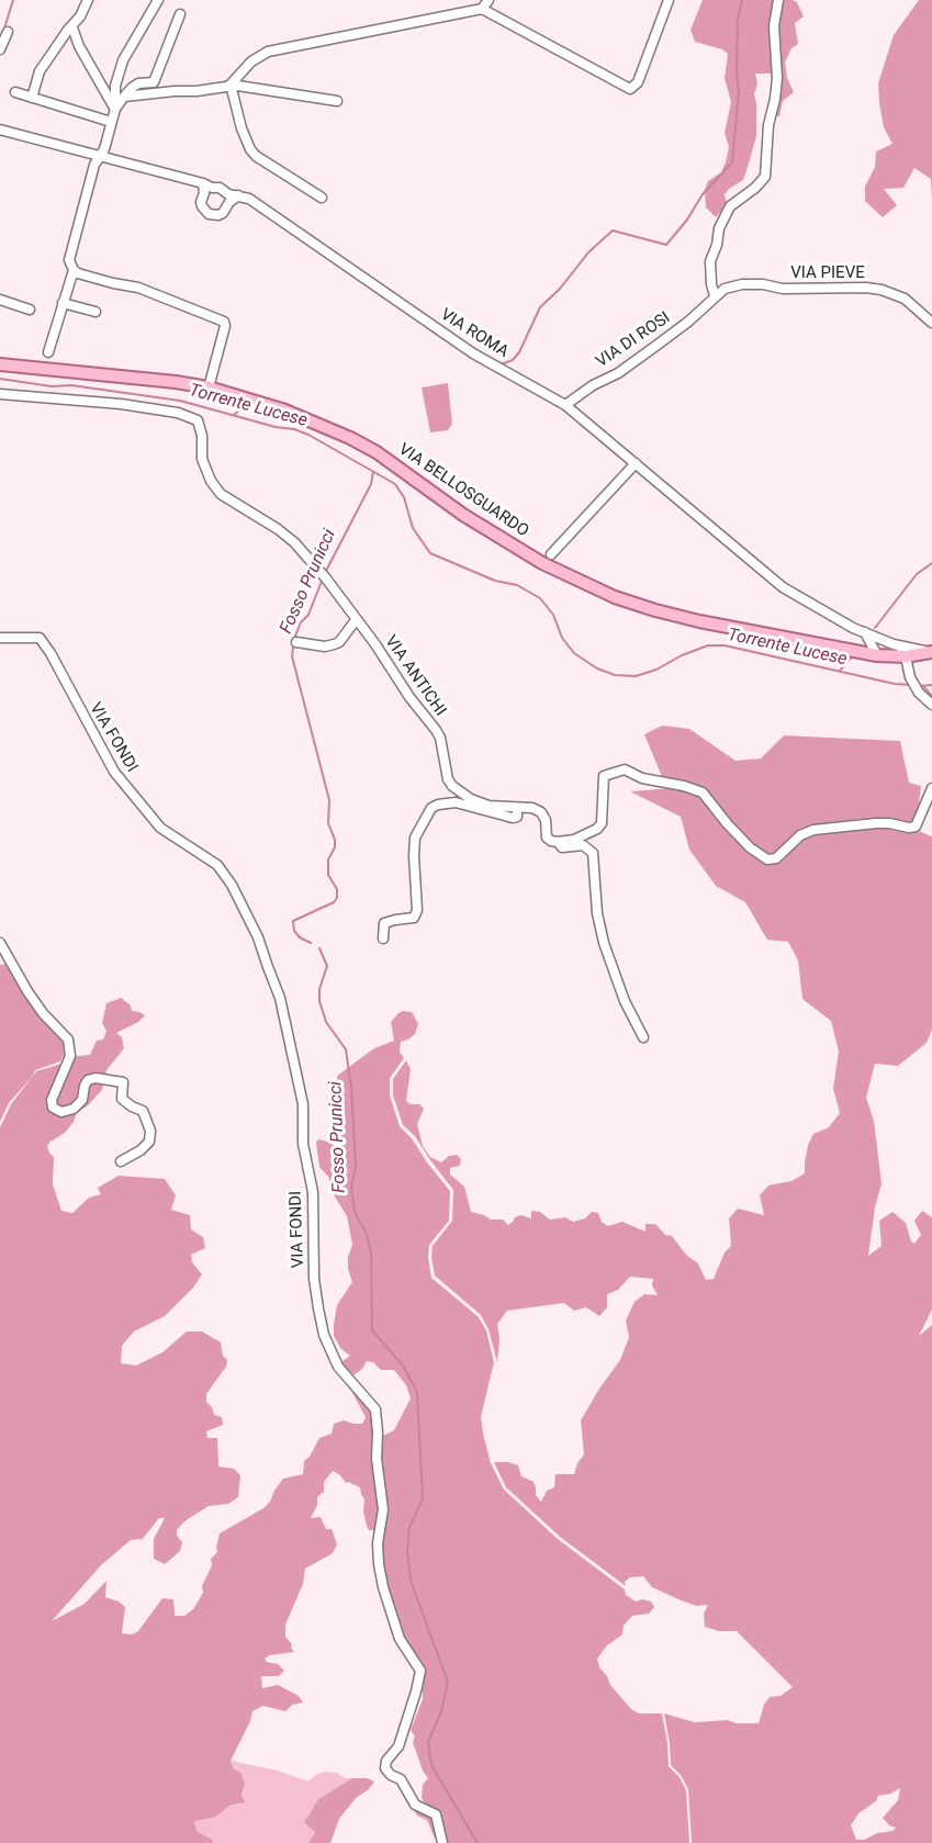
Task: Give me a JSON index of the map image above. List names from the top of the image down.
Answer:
{
  "streets": {
    "main road": ["VIA BELLOSGUARDO"],
    "street": [
      "VIA PIEVE",
      "VIA ROMA",
      "VIA DI ROSI",
      "VIA ANTICHI",
      "VIA FONDI"
    ]
  },
  "crossings": [
    ["VIA PIEVE", "VIA DI ROSI"],
    ["VIA ROMA", "VIA DI ROSI"]
  ],
  "water": ["Torrente Lucese", "Fosso Prunicci"]
}
